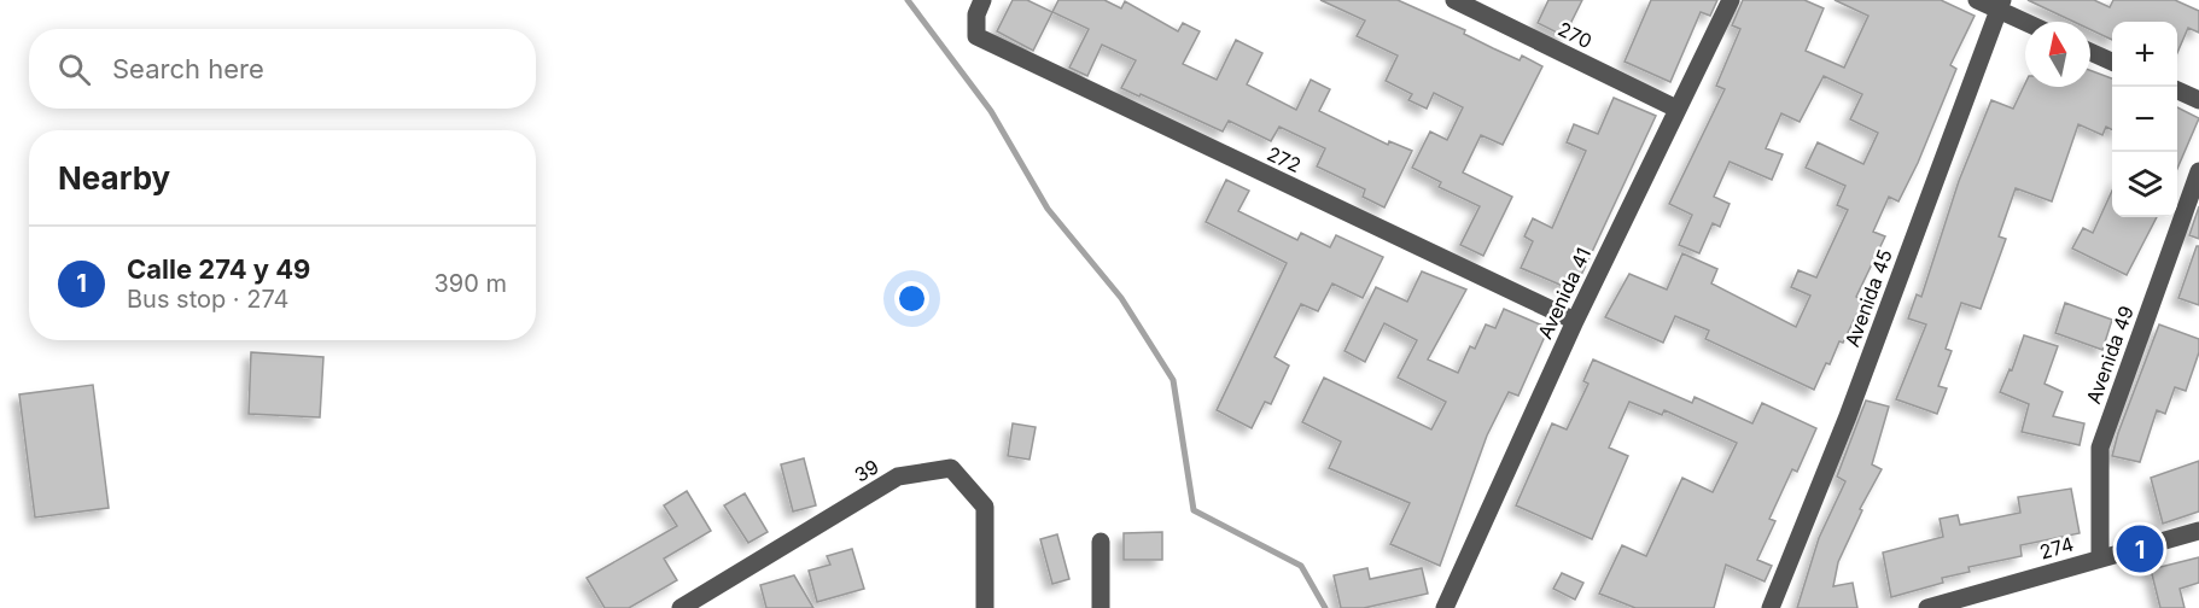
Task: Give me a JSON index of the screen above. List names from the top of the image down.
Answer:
{
  "streets": {
    "street": [
      "270",
      "272",
      "Avenida 41",
      "Avenida 45",
      "Avenida 49",
      "39",
      "274"
    ]
  },
  "crossings": [
    ["270", "Avenida 41"],
    ["272", "Avenida 41"],
    ["Avenida 49", "274"]
  ],
  "north": "top",
  "page": {
    "map_buttons": ["+", "−"],
    "search": "Search here",
    "heading": "Nearby",
    "list": [
      {
        "mark": "1",
        "name": "Calle 274 y 49",
        "note": "Bus stop · 274",
        "value": "390 m"
      }
    ],
    "pins": "1"
  }
}
